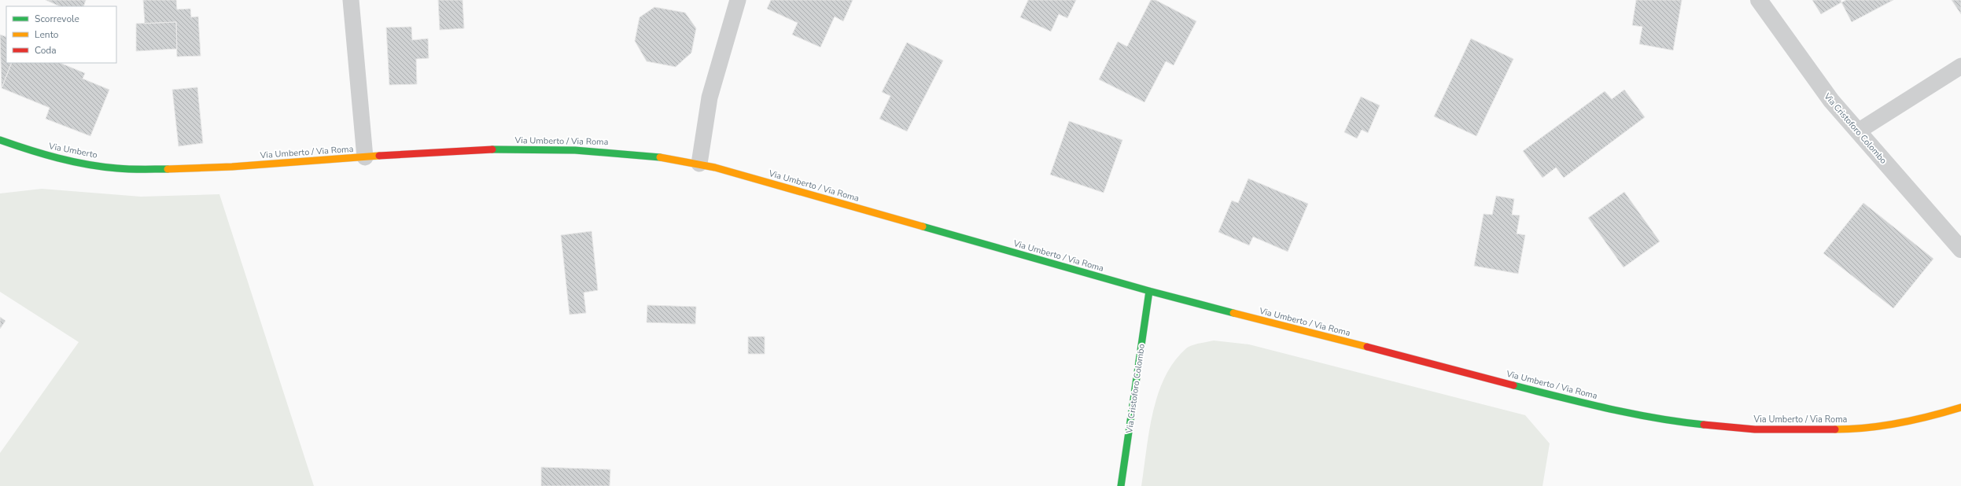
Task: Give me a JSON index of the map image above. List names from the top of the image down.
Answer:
{
  "streets": {
    "main road": ["Via Cristoforo Colombo", "Via Umberto / Via Roma", "Via Umberto"]
  },
  "crossings": [
    ["Via Cristoforo Colombo", "Via Umberto / Via Roma"],
    ["Via Umberto / Via Roma", "Via Umberto"]
  ],
  "legend": ["Scorrevole", "Lento", "Coda"]
}
